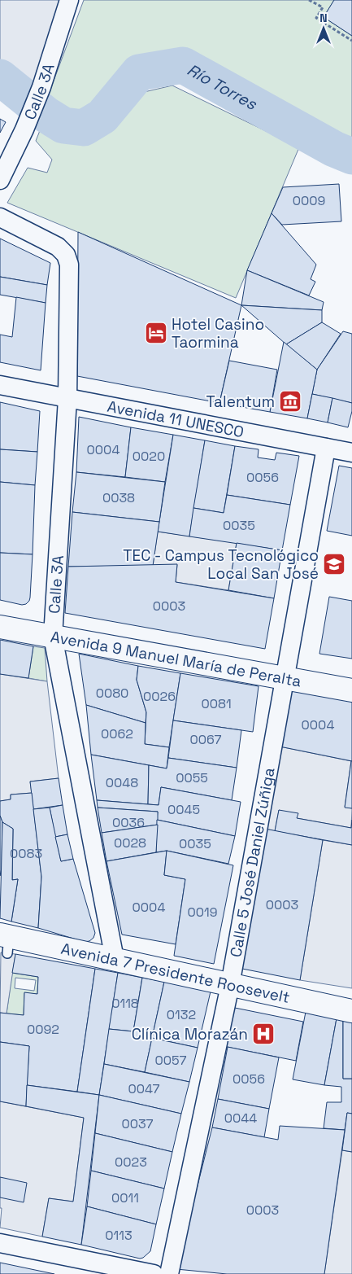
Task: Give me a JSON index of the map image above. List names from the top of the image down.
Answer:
{
  "streets": {
    "street": [
      "Calle 3A",
      "Avenida 11 UNESCO",
      "Avenida 9 Manuel María de Peralta",
      "Calle 5 José Daniel Zúñiga",
      "Avenida 7 Presidente Roosevelt"
    ]
  },
  "crossings": [
    ["Calle 3A", "Avenida 11 UNESCO"],
    ["Calle 3A", "Avenida 9 Manuel María de Peralta"],
    ["Calle 3A", "Avenida 7 Presidente Roosevelt"],
    ["Avenida 11 UNESCO", "Calle 5 José Daniel Zúñiga"],
    ["Avenida 9 Manuel María de Peralta", "Calle 5 José Daniel Zúñiga"],
    ["Calle 5 José Daniel Zúñiga", "Avenida 7 Presidente Roosevelt"]
  ],
  "water": ["Río Torres"],
  "places": {
    "hotel": ["Hotel Casino Taormina"],
    "museum": ["Talentum"],
    "school or university": ["TEC - Campus Tecnológico Local San José"],
    "hospital": ["Clínica Morazán"]
  },
  "house_numbers": [
    "0009",
    "0004",
    "0020",
    "0056",
    "0038",
    "0035",
    "0003",
    "0080",
    "0026",
    "0081",
    "0004",
    "0062",
    "0067",
    "0055",
    "0048",
    "0045",
    "0036",
    "0028",
    "0035",
    "0083",
    "0003",
    "0004",
    "0019",
    "0118",
    "0132",
    "0092",
    "0057",
    "0056",
    "0047",
    "0044",
    "0037",
    "0023",
    "0011",
    "0003",
    "0113"
  ],
  "north": "top"
}
